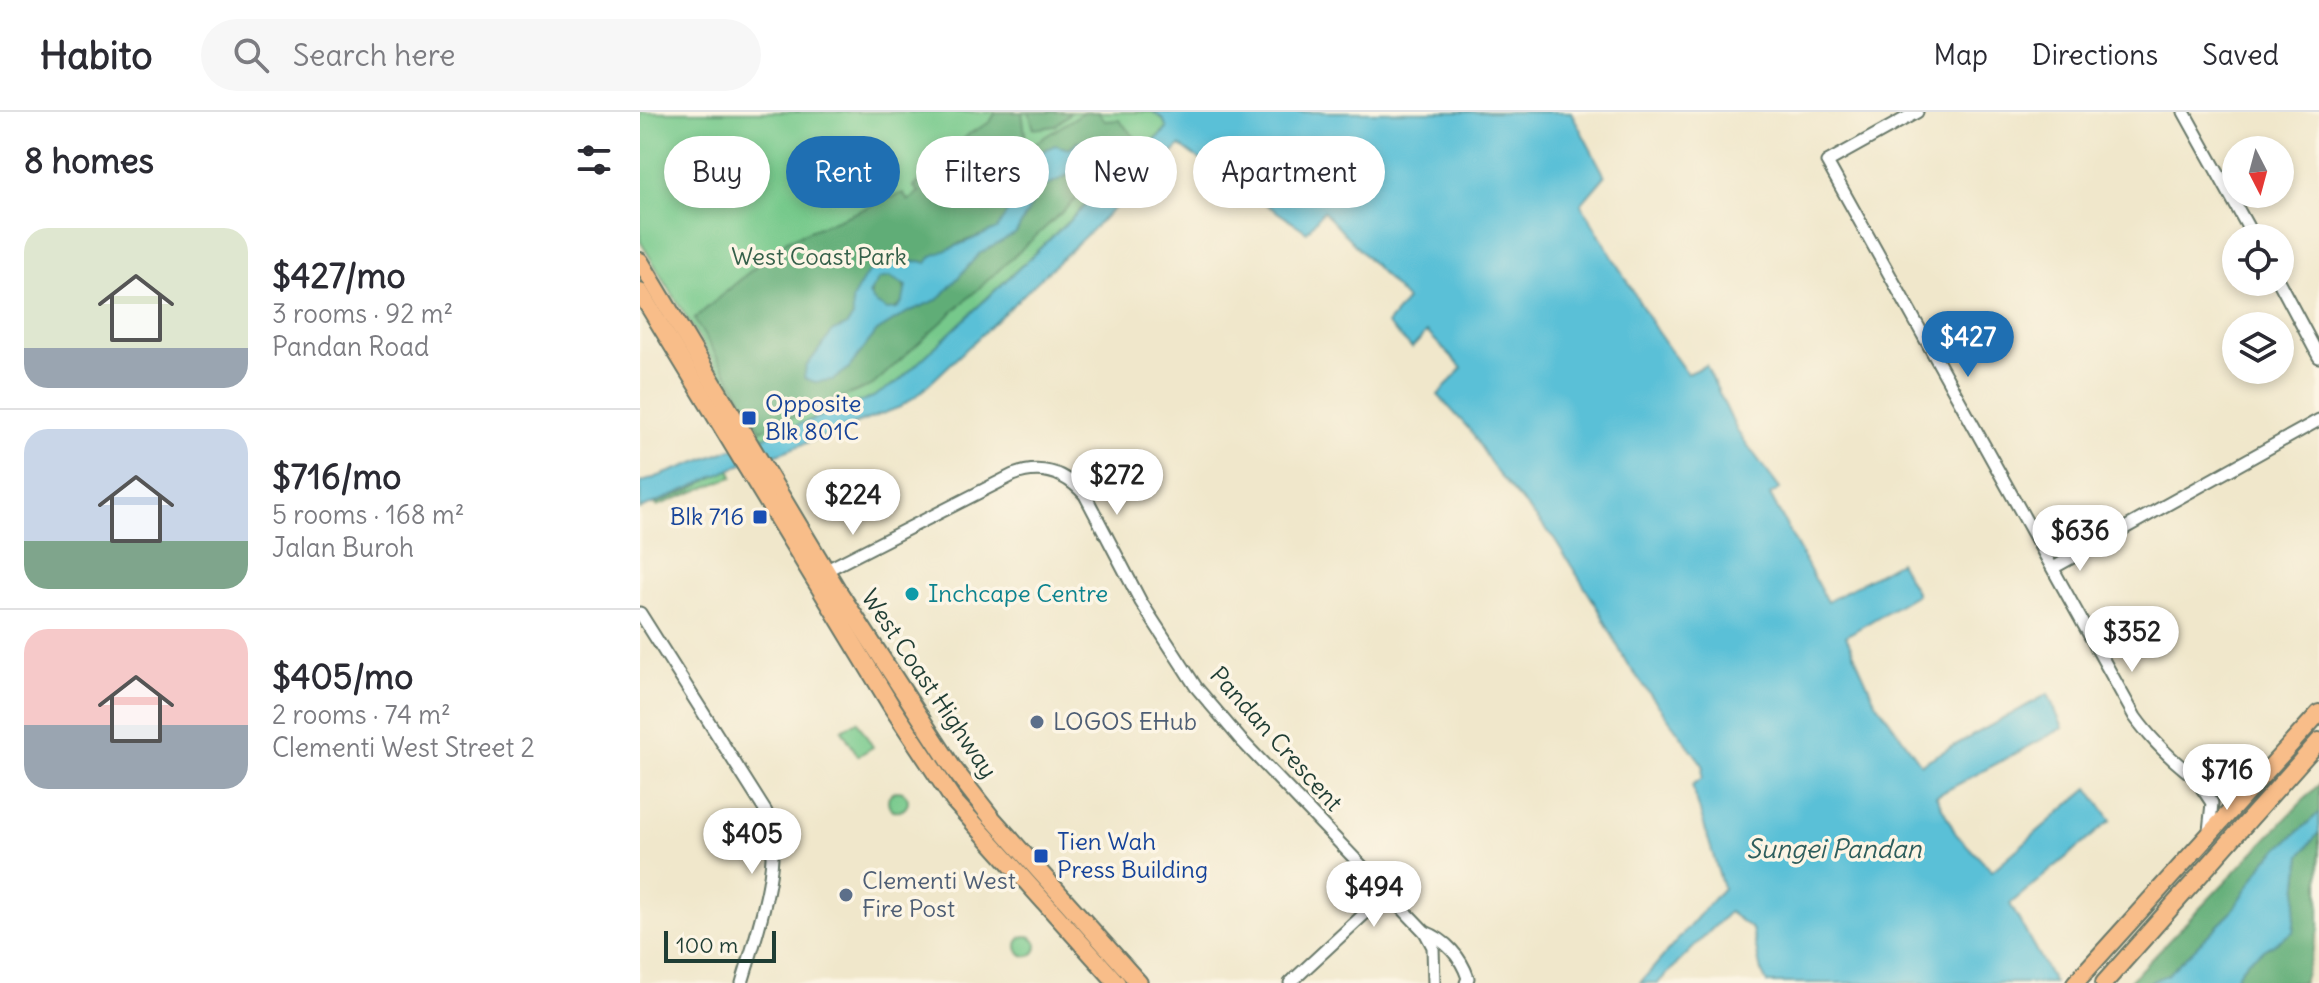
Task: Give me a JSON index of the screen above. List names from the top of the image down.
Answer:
{
  "streets": {
    "highway": ["West Coast Highway"],
    "street": ["Pandan Crescent"]
  },
  "crossings": [
    ["West Coast Highway", "Pandan Crescent"]
  ],
  "water": ["Sungei Pandan"],
  "parks": ["West Coast Park"],
  "places": {
    "transit": ["Opposite Blk 801C", "Blk 716", "Tien Wah Press Building"],
    "other": ["Inchcape Centre", "LOGOS EHub", "Clementi West Fire Post"]
  },
  "scale_bar": "100 m",
  "north": "bottom",
  "page": {
    "header": "Habito",
    "search": "Search here",
    "nav": ["Map", "Directions", "Saved"],
    "heading": "8 homes",
    "chip": [
      "Buy",
      "Rent",
      "Filters",
      "New",
      "Apartment"
    ],
    "list": [
      {
        "name": "$427/mo",
        "note": "3 rooms · 92 m² · Pandan Road"
      },
      {
        "name": "$716/mo",
        "note": "5 rooms · 168 m² · Jalan Buroh"
      },
      {
        "name": "$405/mo",
        "note": "2 rooms · 74 m² · Clementi West Street 2"
      }
    ],
    "price": [
      "$427",
      "$272",
      "$224",
      "$636",
      "$352",
      "$716",
      "$405",
      "$494"
    ],
    "scale": "100 m"
  }
}
